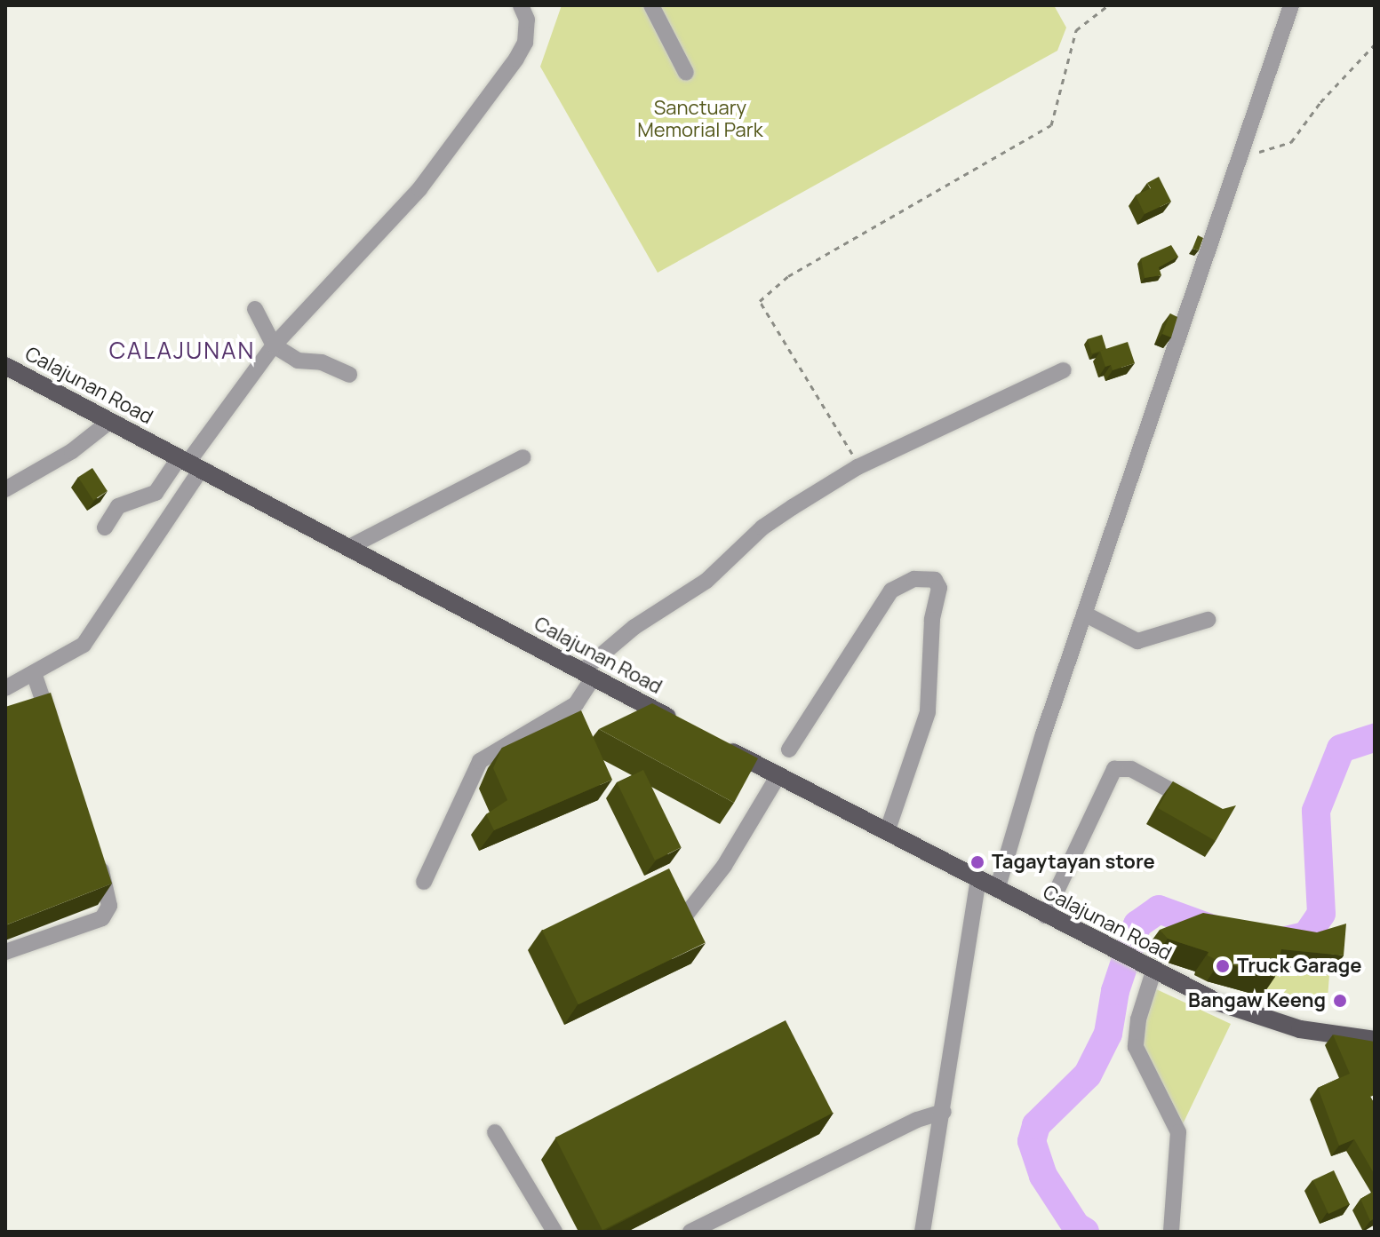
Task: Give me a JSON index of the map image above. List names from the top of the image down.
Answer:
{
  "streets": {
    "main road": ["Calajunan Road"]
  },
  "districts": ["CALAJUNAN"],
  "parks": ["Sanctuary Memorial Park"],
  "places": ["Tagaytayan store", "Truck Garage", "Bangaw Keeng"]
}
